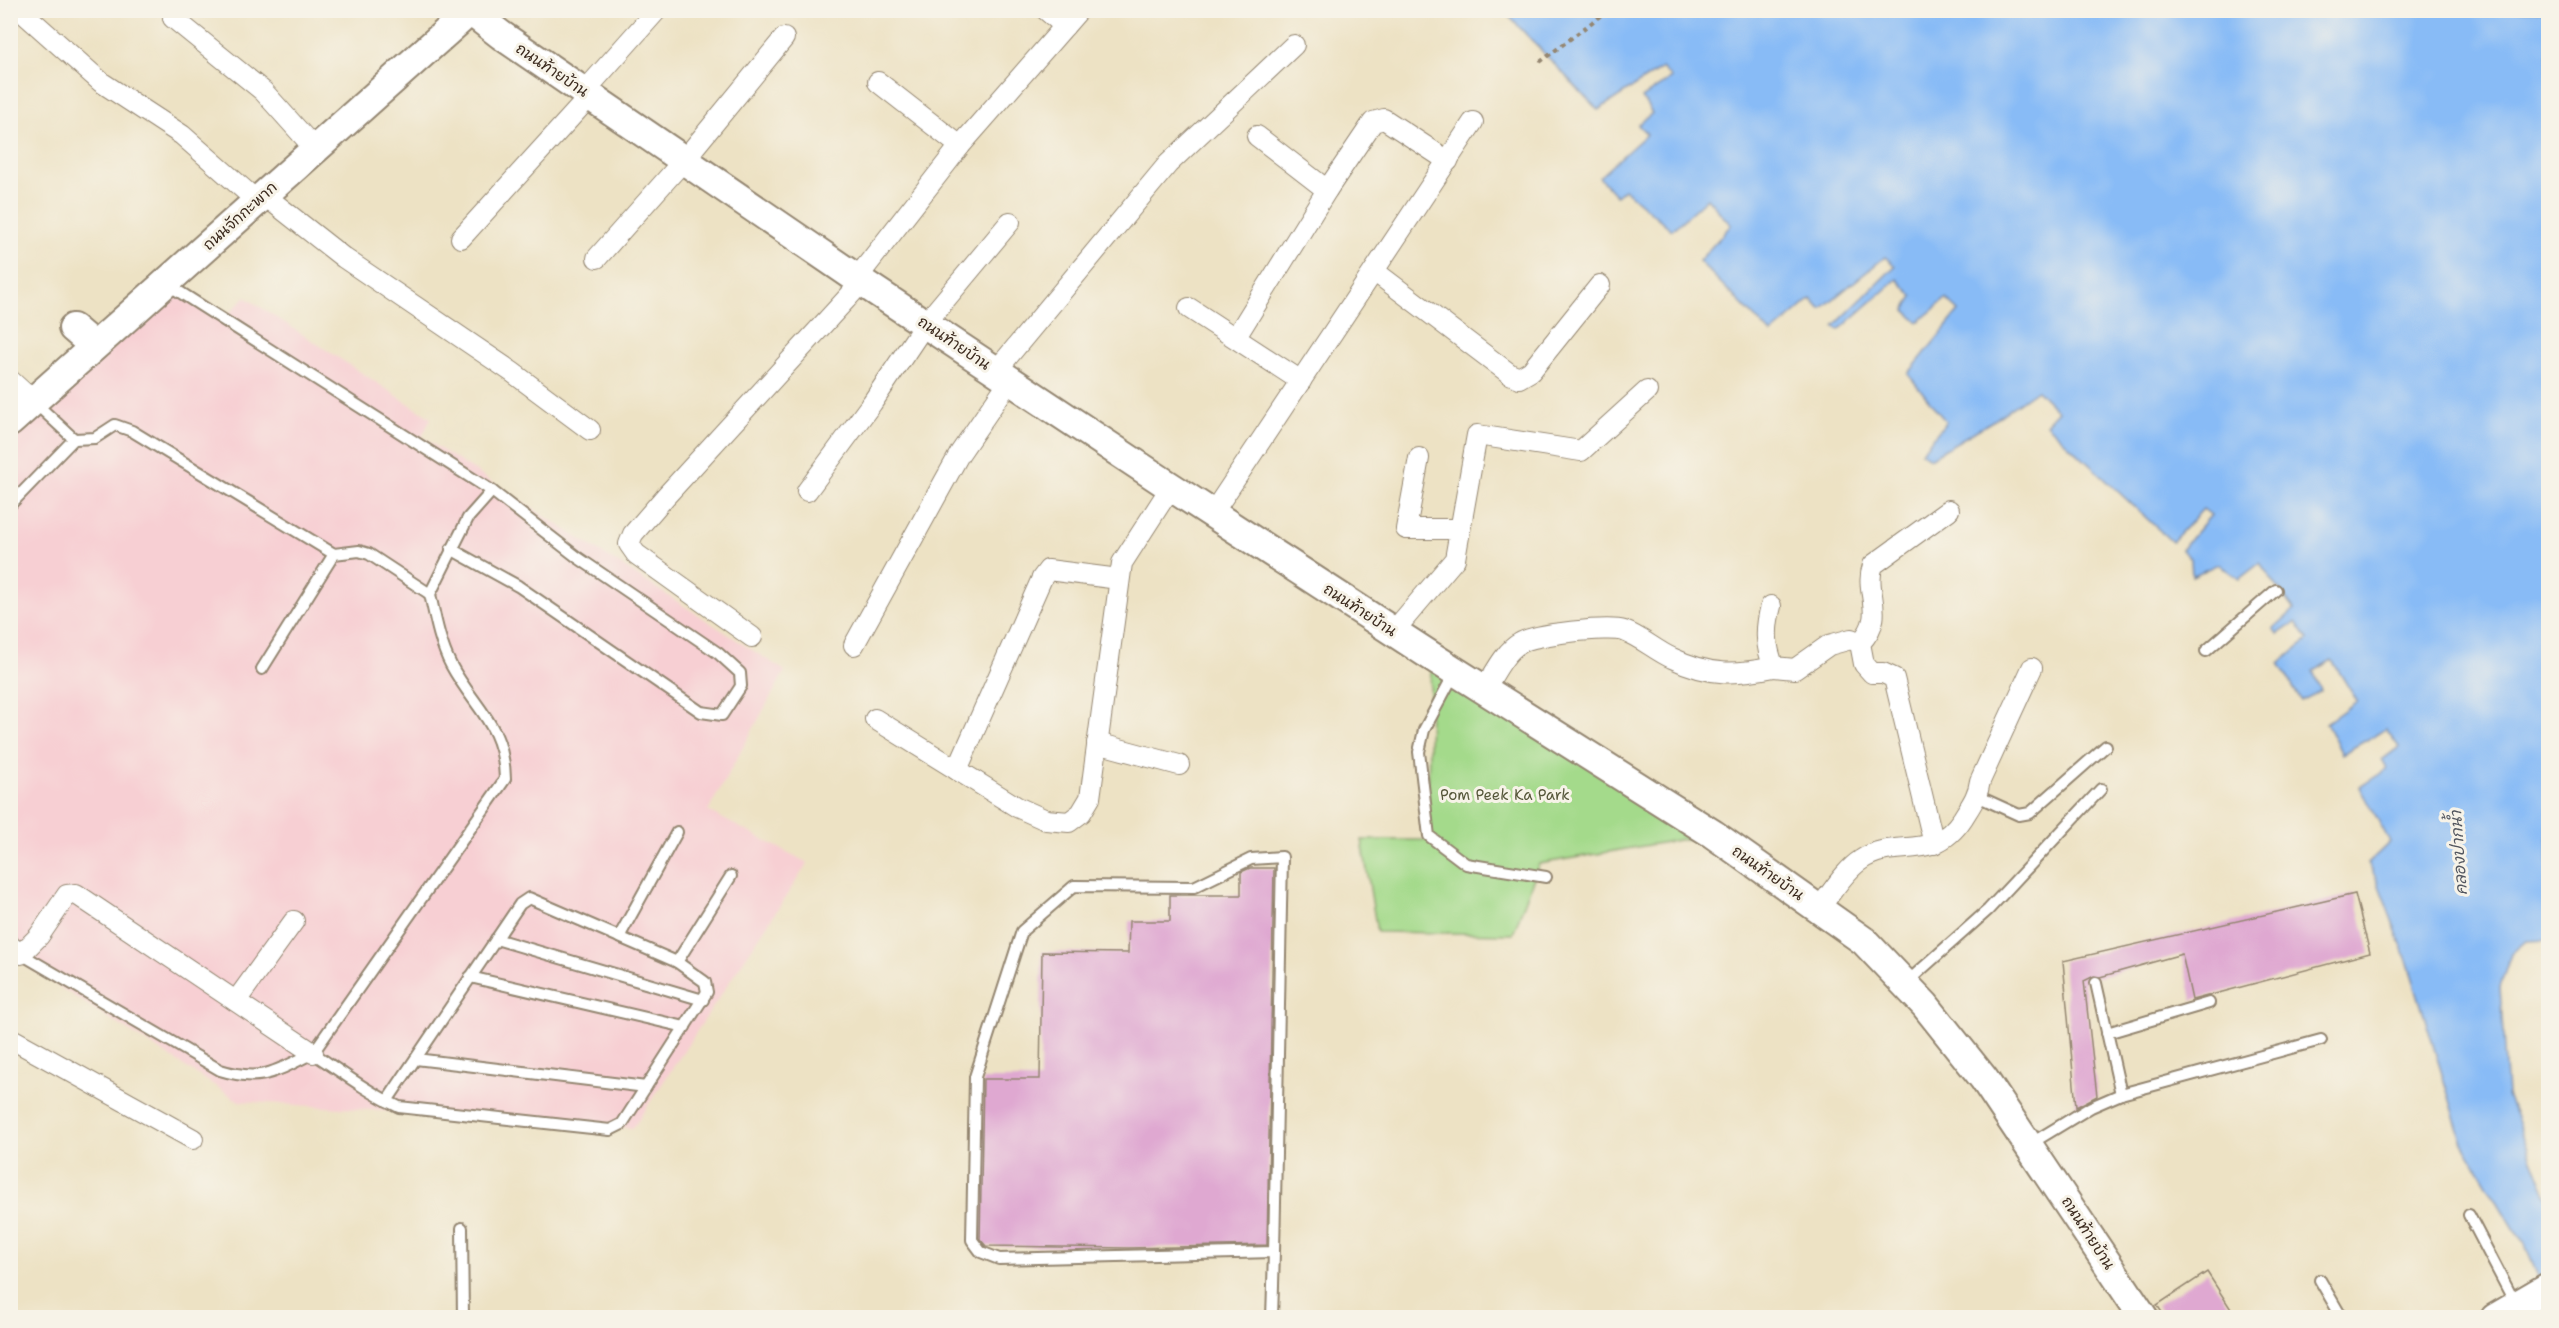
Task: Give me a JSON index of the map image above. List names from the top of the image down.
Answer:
{
  "streets": {
    "street": ["ถนนท้ายบ้าน", "ถนนจักกะพาก"]
  },
  "crossings": [
    ["ถนนท้ายบ้าน", "ถนนจักกะพาก"]
  ],
  "water": ["คลองปากน้ำ"],
  "parks": ["Pom Peek Ka Park"]
}
